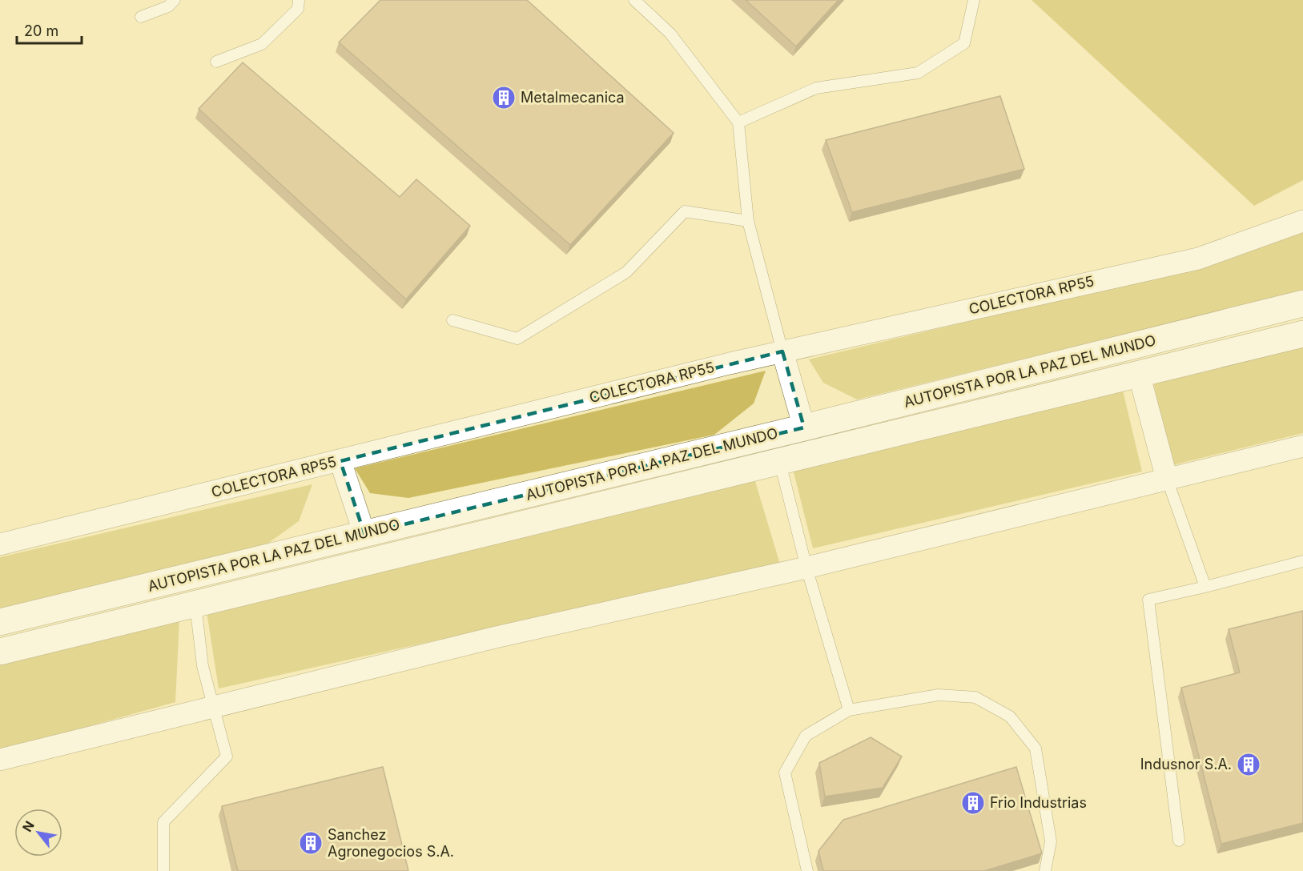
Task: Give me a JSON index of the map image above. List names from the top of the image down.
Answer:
{
  "streets": {
    "highway": ["AUTOPISTA POR LA PAZ DEL MUNDO"],
    "street": ["COLECTORA RP55"]
  },
  "places": {
    "building": [
      "Metalmecanica",
      "Indusnor S.A.",
      "Frio Industrias",
      "Sanchez Agronegocios S.A."
    ]
  },
  "scale_bar": "20 m",
  "north": "top left"
}
